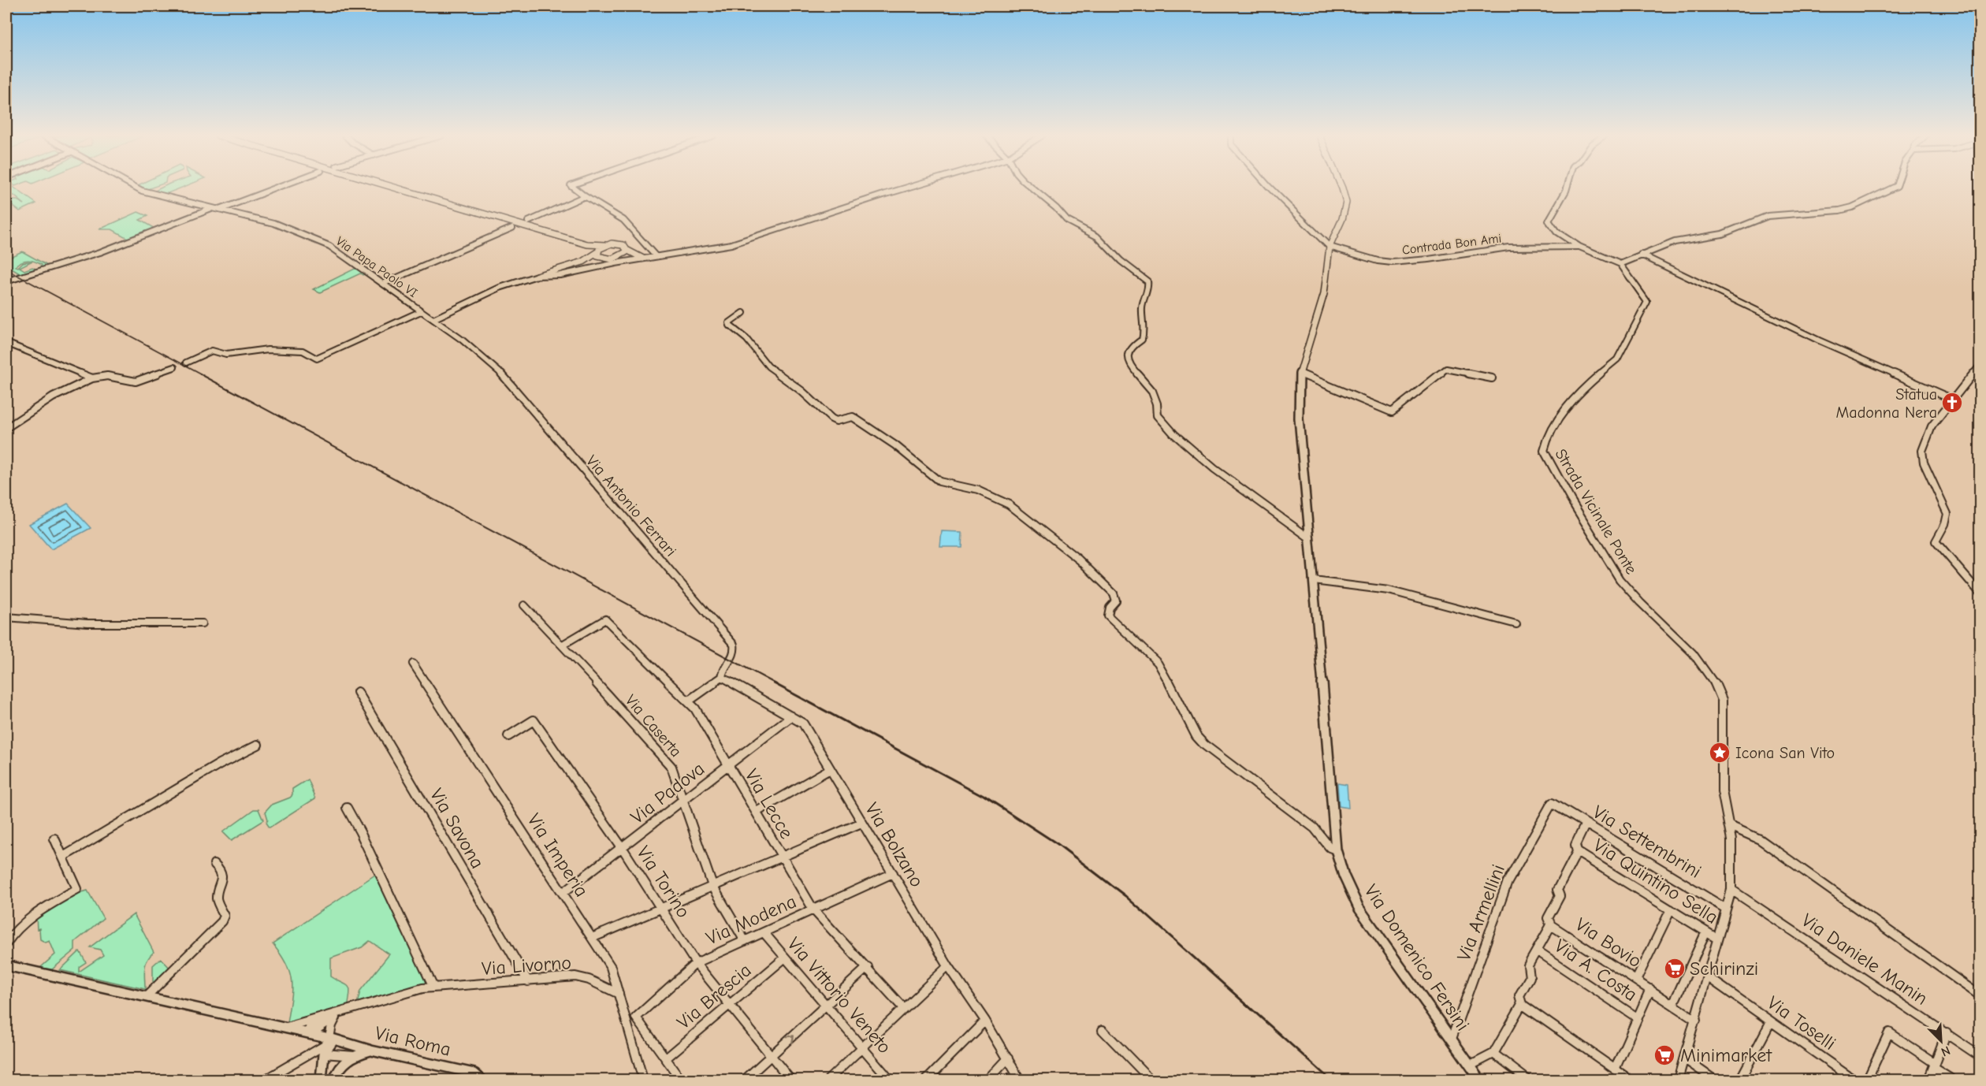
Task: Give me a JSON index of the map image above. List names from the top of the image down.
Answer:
{
  "streets": {
    "main road": ["Via Domenico Fersini", "Via Roma"],
    "street": [
      "Contrada Bon Ami",
      "Via Papa Paolo VI",
      "Via Antonio Ferrari",
      "Strada Vicinale Ponte",
      "Via Caserta",
      "Via Padova",
      "Via Lecce",
      "Via Savona",
      "Via Settembrini",
      "Via Bolzano",
      "Via Imperia",
      "Via Quintino Sella",
      "Via Torino",
      "Via Armellini",
      "Via Modena",
      "Via Bovio",
      "Via Daniele Manin",
      "Via Livorno",
      "Via A. Costa",
      "Via Vittorio Veneto",
      "Via Brescia",
      "Via Toselli"
    ]
  },
  "crossings": [
    ["Contrada Bon Ami", "Via Domenico Fersini"],
    ["Via Papa Paolo VI", "Via Antonio Ferrari"],
    ["Via Antonio Ferrari", "Via Bolzano"],
    ["Via Caserta", "Via Padova"],
    ["Via Caserta", "Via Lecce"],
    ["Via Caserta", "Via Modena"],
    ["Via Padova", "Via Lecce"],
    ["Via Padova", "Via Bolzano"],
    ["Via Padova", "Via Imperia"],
    ["Via Padova", "Via Torino"],
    ["Via Lecce", "Via Modena"],
    ["Via Savona", "Via Livorno"],
    ["Via Settembrini", "Via Armellini"],
    ["Via Bolzano", "Via Modena"],
    ["Via Imperia", "Via Livorno"],
    ["Via Torino", "Via Modena"],
    ["Via Torino", "Via Brescia"],
    ["Via Armellini", "Via Domenico Fersini"],
    ["Via Modena", "Via Vittorio Veneto"],
    ["Via Modena", "Via Brescia"],
    ["Via Livorno", "Via Roma"],
    ["Via Vittorio Veneto", "Via Brescia"]
  ],
  "places": {
    "church": ["Statua Madonna Nera"],
    "place": ["Icona San Vito"],
    "supermarket": ["Schirinzi", "Minimarket"]
  },
  "north": "bottom right"
}
